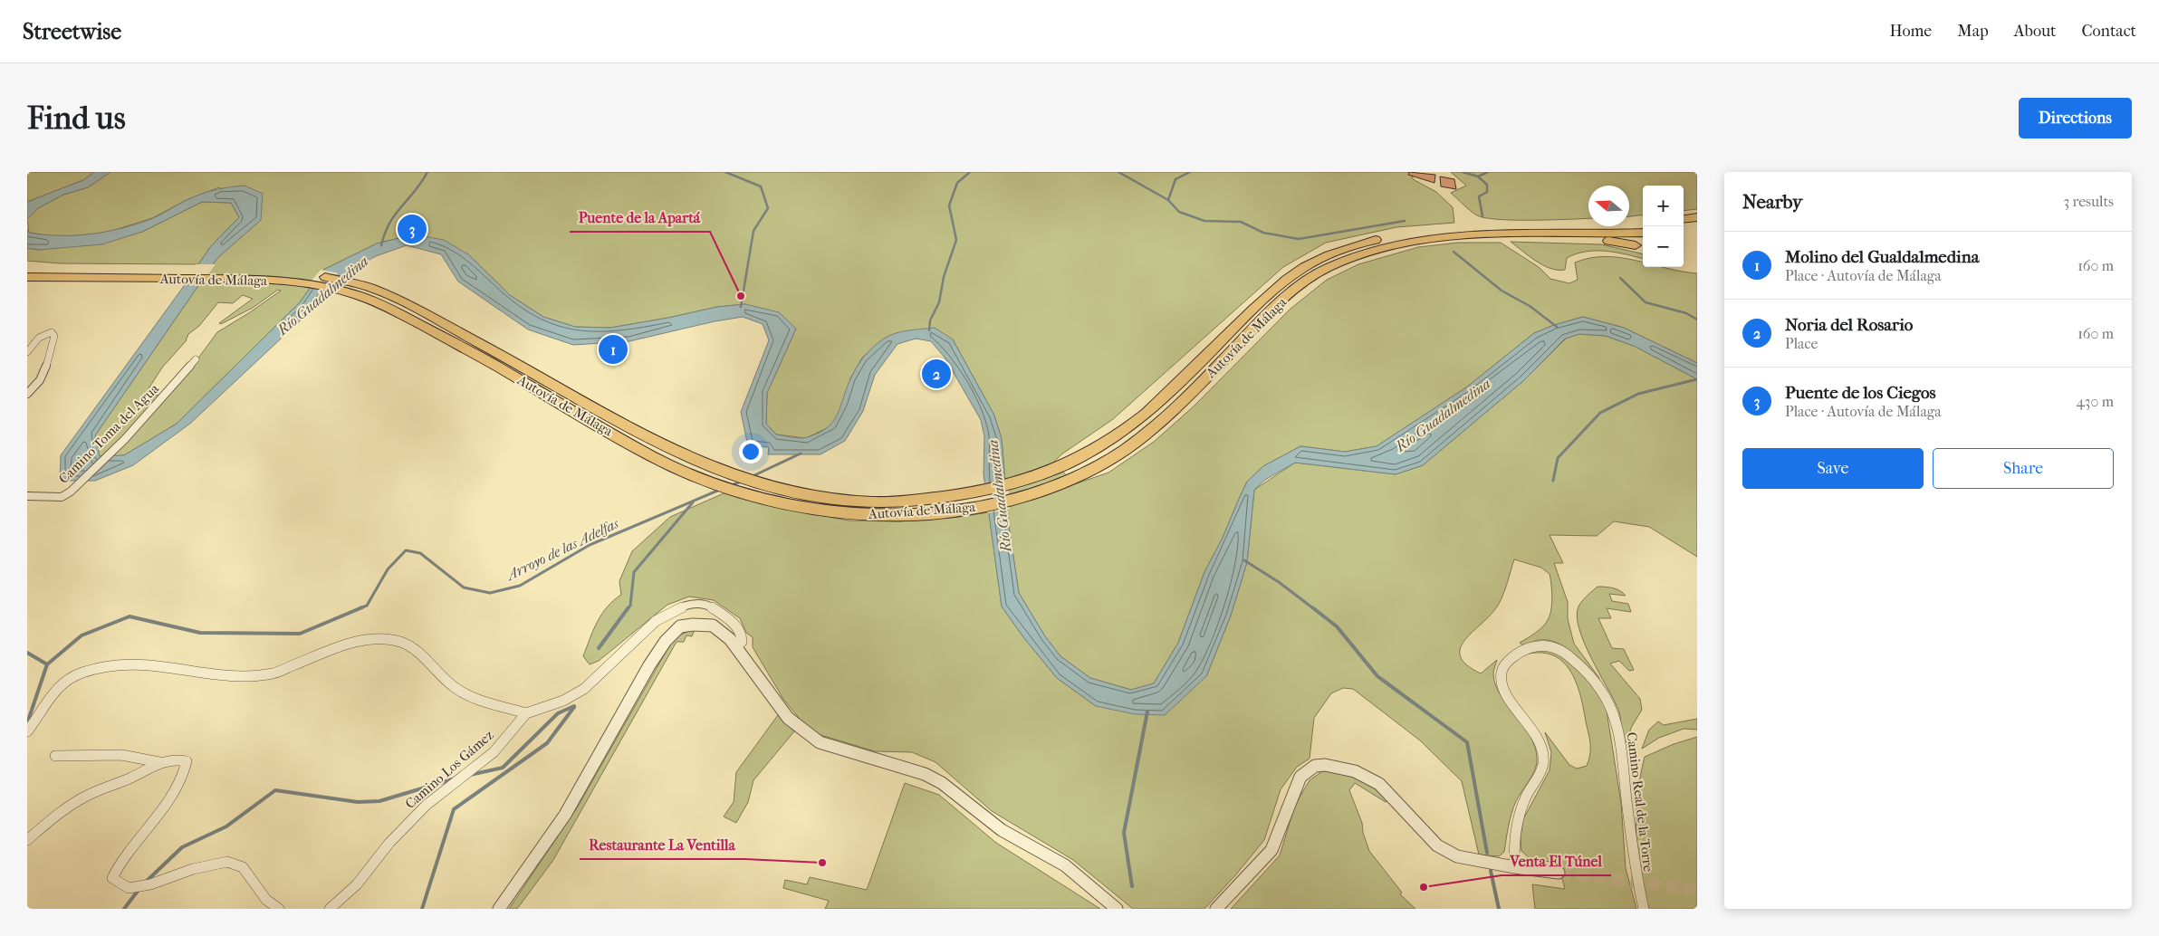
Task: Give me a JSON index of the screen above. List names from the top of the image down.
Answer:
{
  "streets": {
    "highway": ["Autovía de Málaga"],
    "street": ["Camino Toma del Agua", "Camino Los Gámez", "Camino Real de la Torre"]
  },
  "water": ["Río Guadalmedina", "Arroyo de las Adelfas"],
  "places": ["Puente de la Apartá", "Restaurante La Ventilla", "Venta El Túnel"],
  "north": "left",
  "page": {
    "header": "Streetwise",
    "nav": [
      "Home",
      "Map",
      "About",
      "Contact"
    ],
    "buttons": [
      "Directions",
      ["Save", "Share"]
    ],
    "title": "Find us",
    "heading": ["Nearby", "3 results"],
    "map_buttons": ["+", "−"],
    "pins": ["3", "1", "2"],
    "list": [
      {
        "mark": "1",
        "name": "Molino del Gualdalmedina",
        "note": "Place · Autovía de Málaga",
        "value": "160 m"
      },
      {
        "mark": "2",
        "name": "Noria del Rosario",
        "note": "Place",
        "value": "160 m"
      },
      {
        "mark": "3",
        "name": "Puente de los Ciegos",
        "note": "Place · Autovía de Málaga",
        "value": "430 m"
      }
    ]
  }
}
